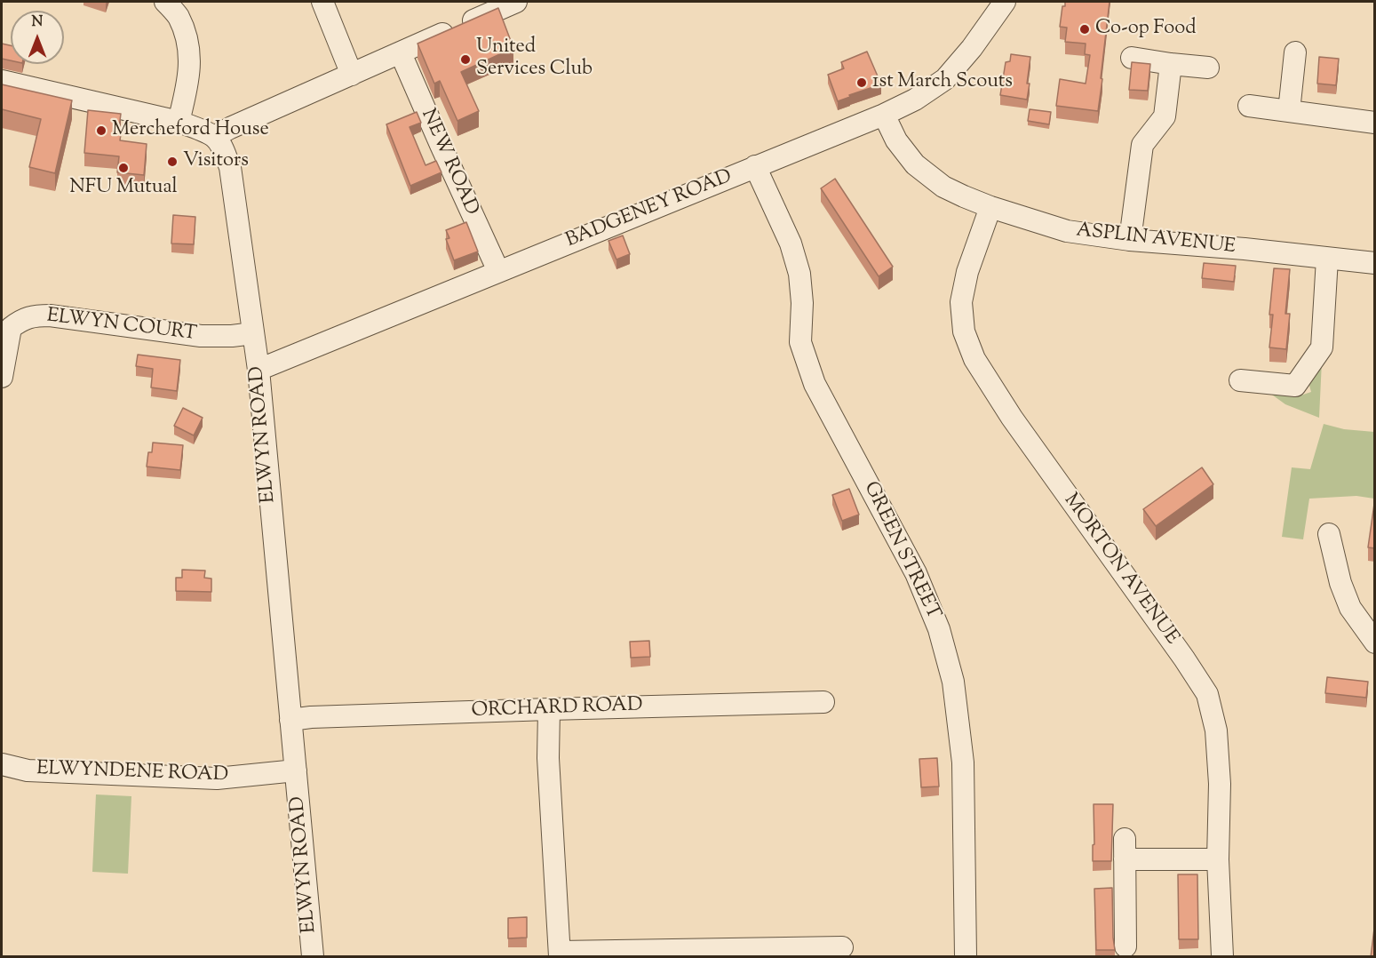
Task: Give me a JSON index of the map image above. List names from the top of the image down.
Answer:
{
  "streets": {
    "street": [
      "NEW ROAD",
      "BADGENEY ROAD",
      "ASPLIN AVENUE",
      "ELWYN COURT",
      "ELWYN ROAD",
      "GREEN STREET",
      "MORTON AVENUE",
      "ORCHARD ROAD",
      "ELWYNDENE ROAD"
    ]
  },
  "crossings": [
    ["NEW ROAD", "BADGENEY ROAD"],
    ["BADGENEY ROAD", "ASPLIN AVENUE"],
    ["BADGENEY ROAD", "ELWYN ROAD"],
    ["BADGENEY ROAD", "GREEN STREET"],
    ["ASPLIN AVENUE", "MORTON AVENUE"],
    ["ELWYN COURT", "ELWYN ROAD"],
    ["ELWYN ROAD", "ORCHARD ROAD"],
    ["ELWYN ROAD", "ELWYNDENE ROAD"]
  ],
  "places": [
    "Co-op Food",
    "United Services Club",
    "1st March Scouts",
    "Mercheford House",
    "Visitors",
    "NFU Mutual"
  ],
  "north": "top"
}
